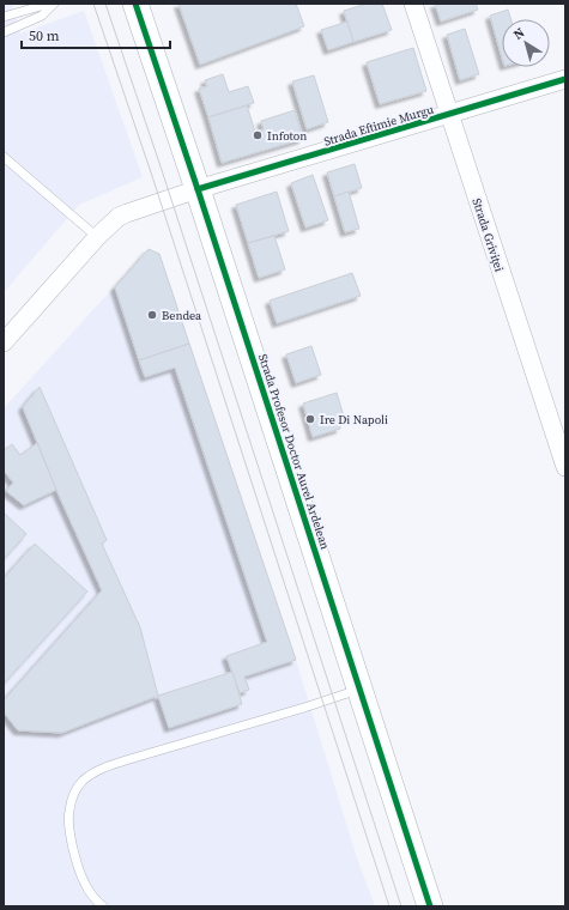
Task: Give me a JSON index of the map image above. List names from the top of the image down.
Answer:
{
  "streets": {
    "main road": ["Strada Profesor Doctor Aurel Ardelean"],
    "street": ["Strada Eftimie Murgu", "Strada Griviței"]
  },
  "crossings": [
    ["Strada Eftimie Murgu", "Strada Griviței"],
    ["Strada Eftimie Murgu", "Strada Profesor Doctor Aurel Ardelean"]
  ],
  "places": ["Infoton", "Bendea", "Ire Di Napoli"],
  "scale_bar": "50 m",
  "north": "top left"
}
